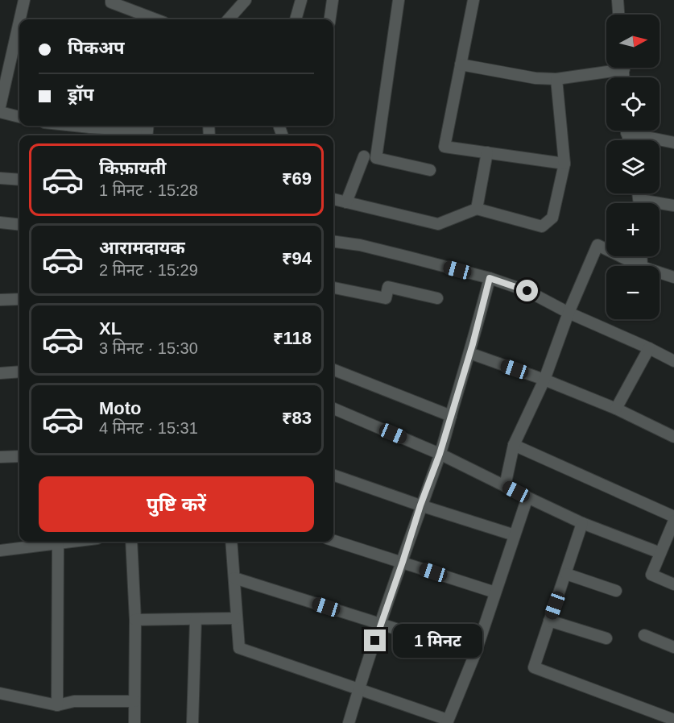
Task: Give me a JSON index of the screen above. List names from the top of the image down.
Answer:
{
  "north": "right",
  "page": {
    "map_buttons": ["+", "−"],
    "banner": ["पिकअप", "ड्रॉप"],
    "list": [
      {
        "name": "किफ़ायती",
        "note": "1 मिनट · 15:28",
        "value": "₹69"
      },
      {
        "name": "आरामदायक",
        "note": "2 मिनट · 15:29",
        "value": "₹94"
      },
      {
        "name": "XL",
        "note": "3 मिनट · 15:30",
        "value": "₹118"
      },
      {
        "name": "Moto",
        "note": "4 मिनट · 15:31",
        "value": "₹83"
      }
    ],
    "buttons": "पुष्टि करें",
    "bubble": "1 मिनट"
  }
}
